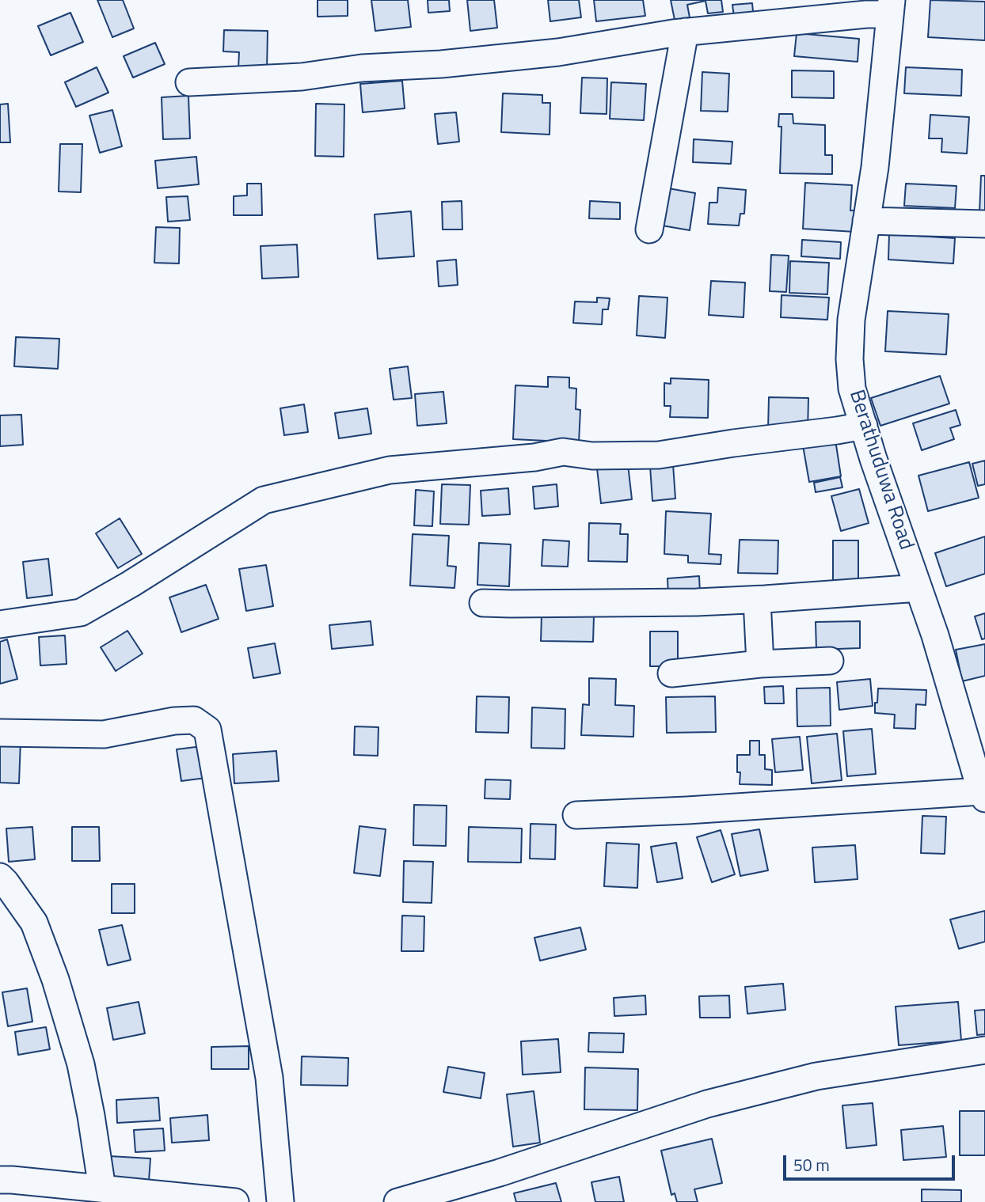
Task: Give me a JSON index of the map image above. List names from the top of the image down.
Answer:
{
  "streets": {
    "street": ["Berathuduwa Road"]
  },
  "scale_bar": "50 m"
}
